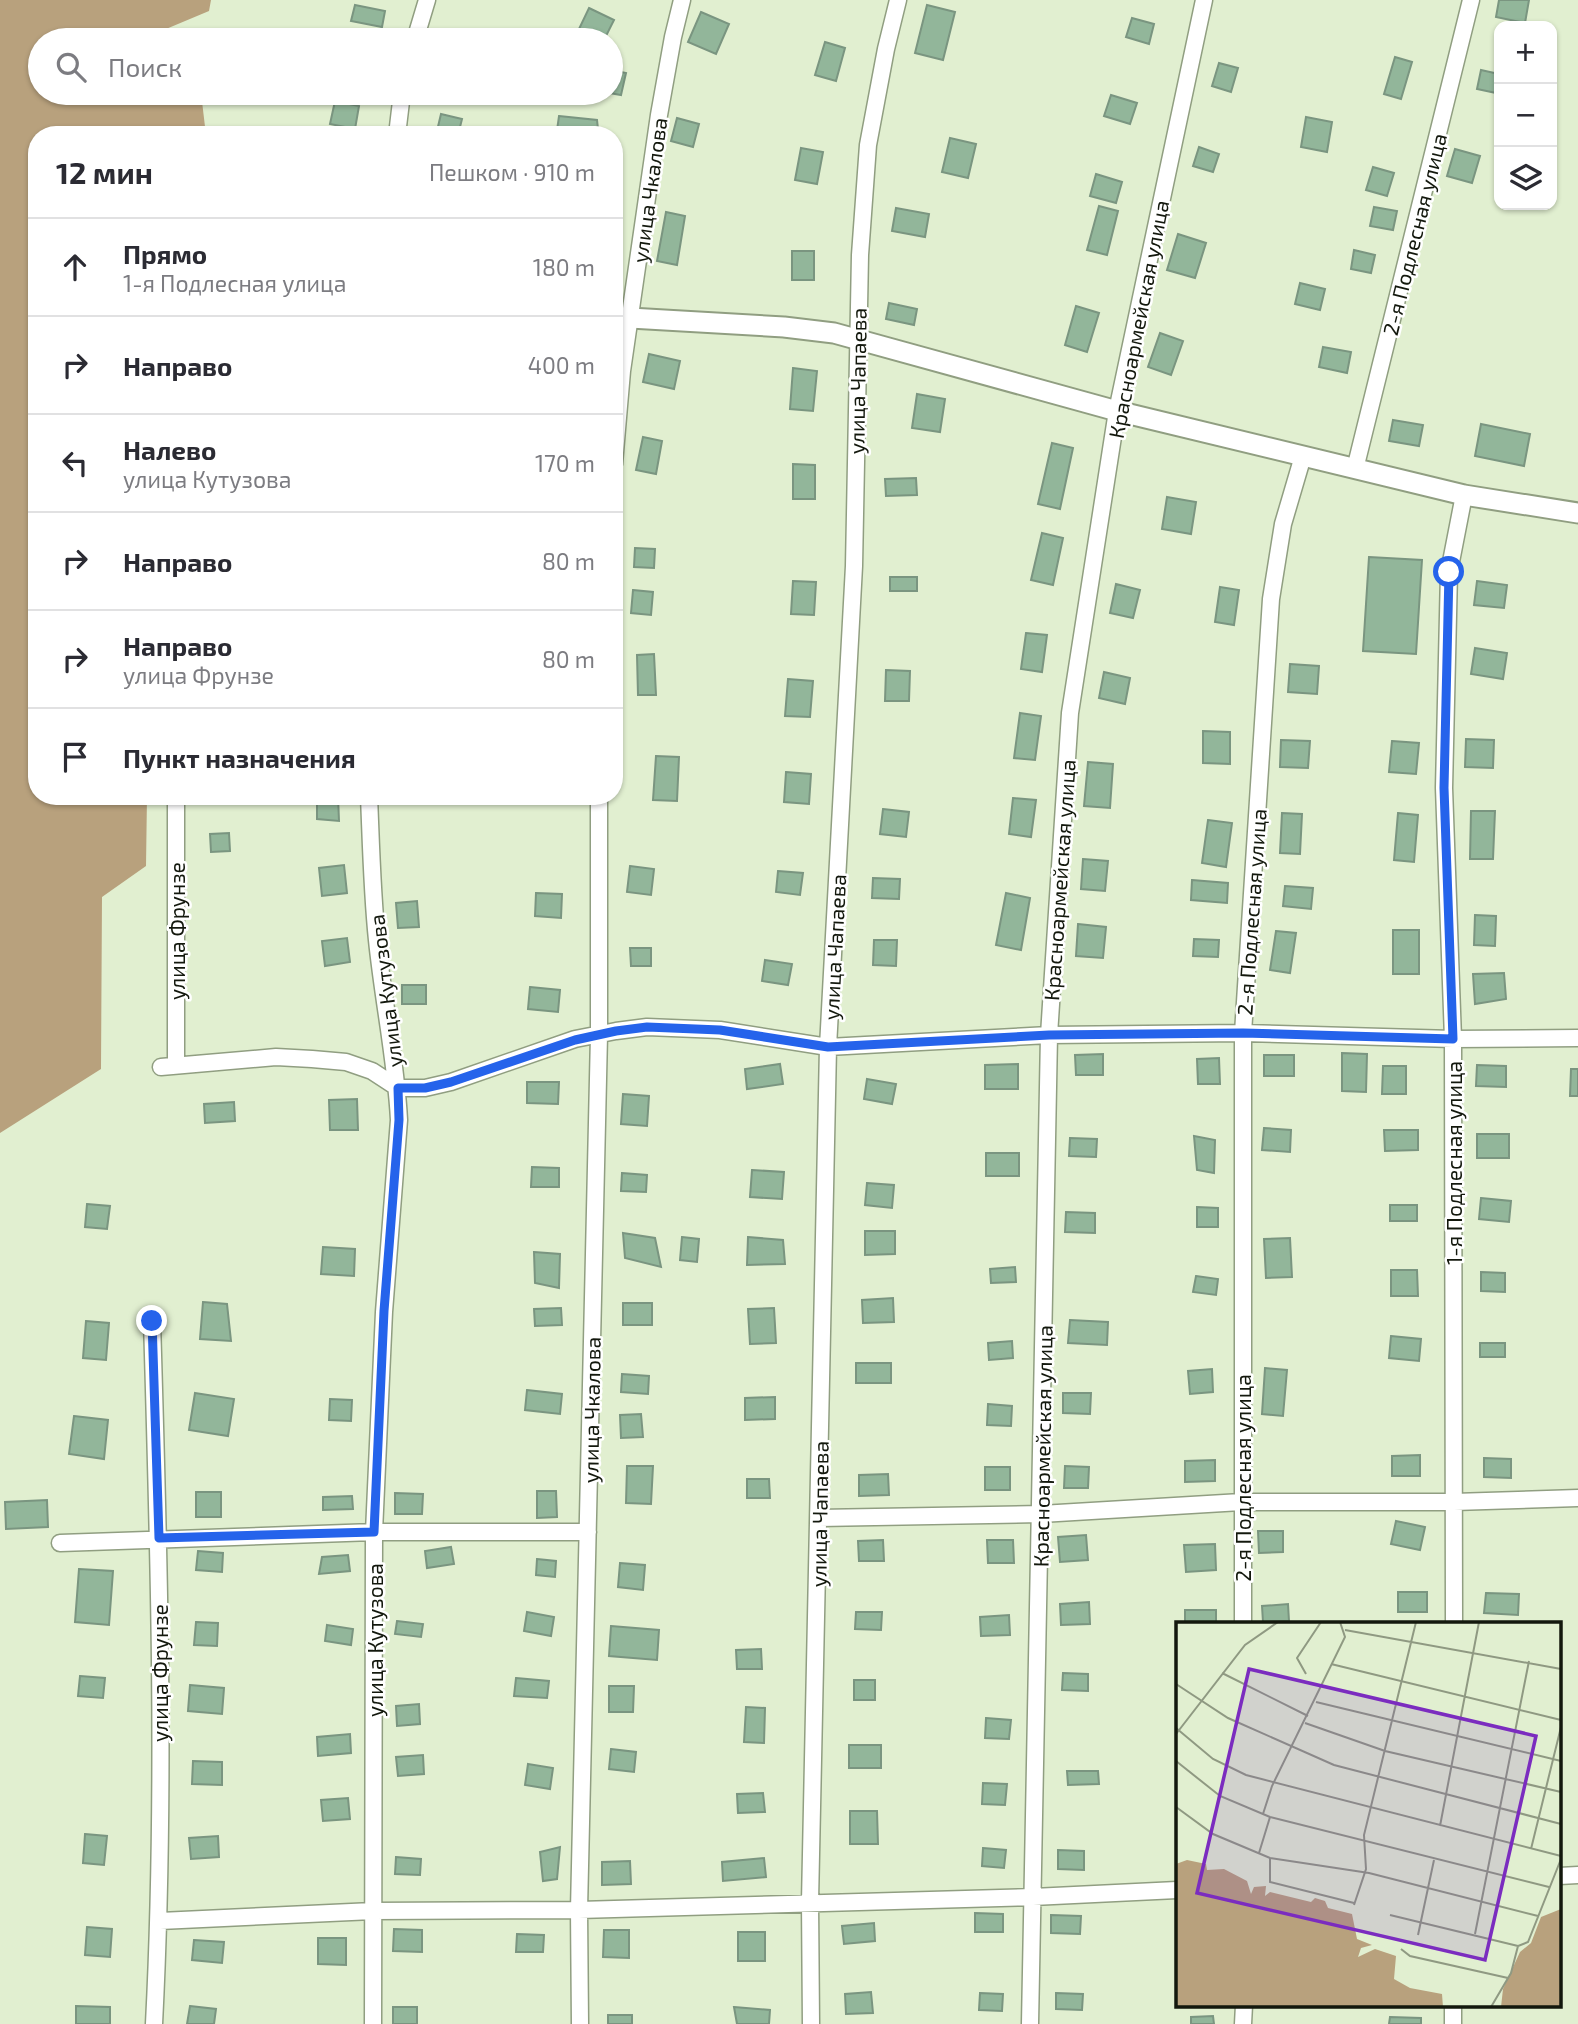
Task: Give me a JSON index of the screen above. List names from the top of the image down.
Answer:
{
  "streets": {
    "street": [
      "улица Чкалова",
      "2-я Подлесная улица",
      "Красноармейская улица",
      "улица Чапаева",
      "улица Фрунзе",
      "улица Кутузова",
      "1-я Подлесная улица"
    ]
  },
  "crossings": [
    ["улица Фрунзе", "улица Кутузова"]
  ],
  "page": {
    "map_buttons": ["+", "−"],
    "search": "Поиск",
    "heading": ["12 мин", "Пешком · 910 m"],
    "list": [
      ["Прямо", "1-я Подлесная улица", "180 m"],
      ["Направо", "400 m"],
      ["Налево", "улица Кутузова", "170 m"],
      ["Направо", "80 m"],
      ["Направо", "улица Фрунзе", "80 m"],
      "Пункт назначения"
    ]
  }
}
